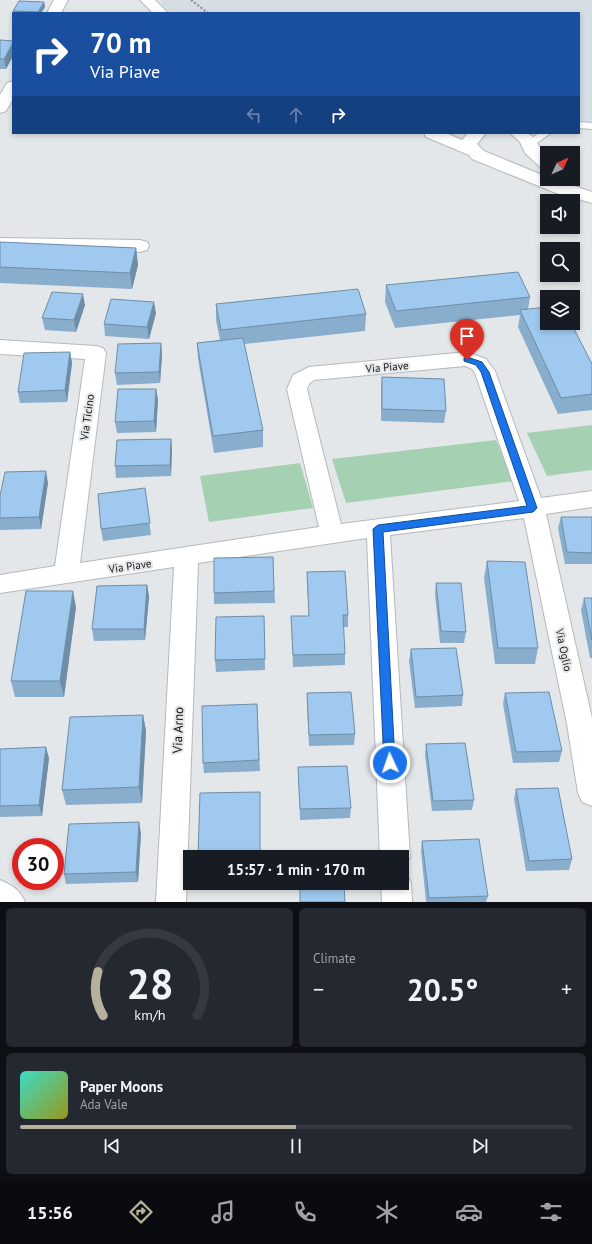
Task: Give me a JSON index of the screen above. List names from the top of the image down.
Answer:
{
  "streets": {
    "street": [
      "Via Piave",
      "Via Ticino",
      "Via Oglio",
      "Via Arno"
    ]
  },
  "crossings": [
    ["Via Piave", "Via Ticino"],
    ["Via Piave", "Via Oglio"],
    ["Via Piave", "Via Arno"]
  ],
  "north": "top right",
  "page": {
    "turn": ["70 m", "Via Piave"],
    "limit": "30",
    "trip": "15:57 · 1 min · 170 m",
    "tile": "Climate",
    "heat": ["−", "20.5°", "+"],
    "song": ["Paper Moons", "Ada Vale"],
    "tabs": "15:56",
    "gauge": ["28", "km/h"]
  }
}
